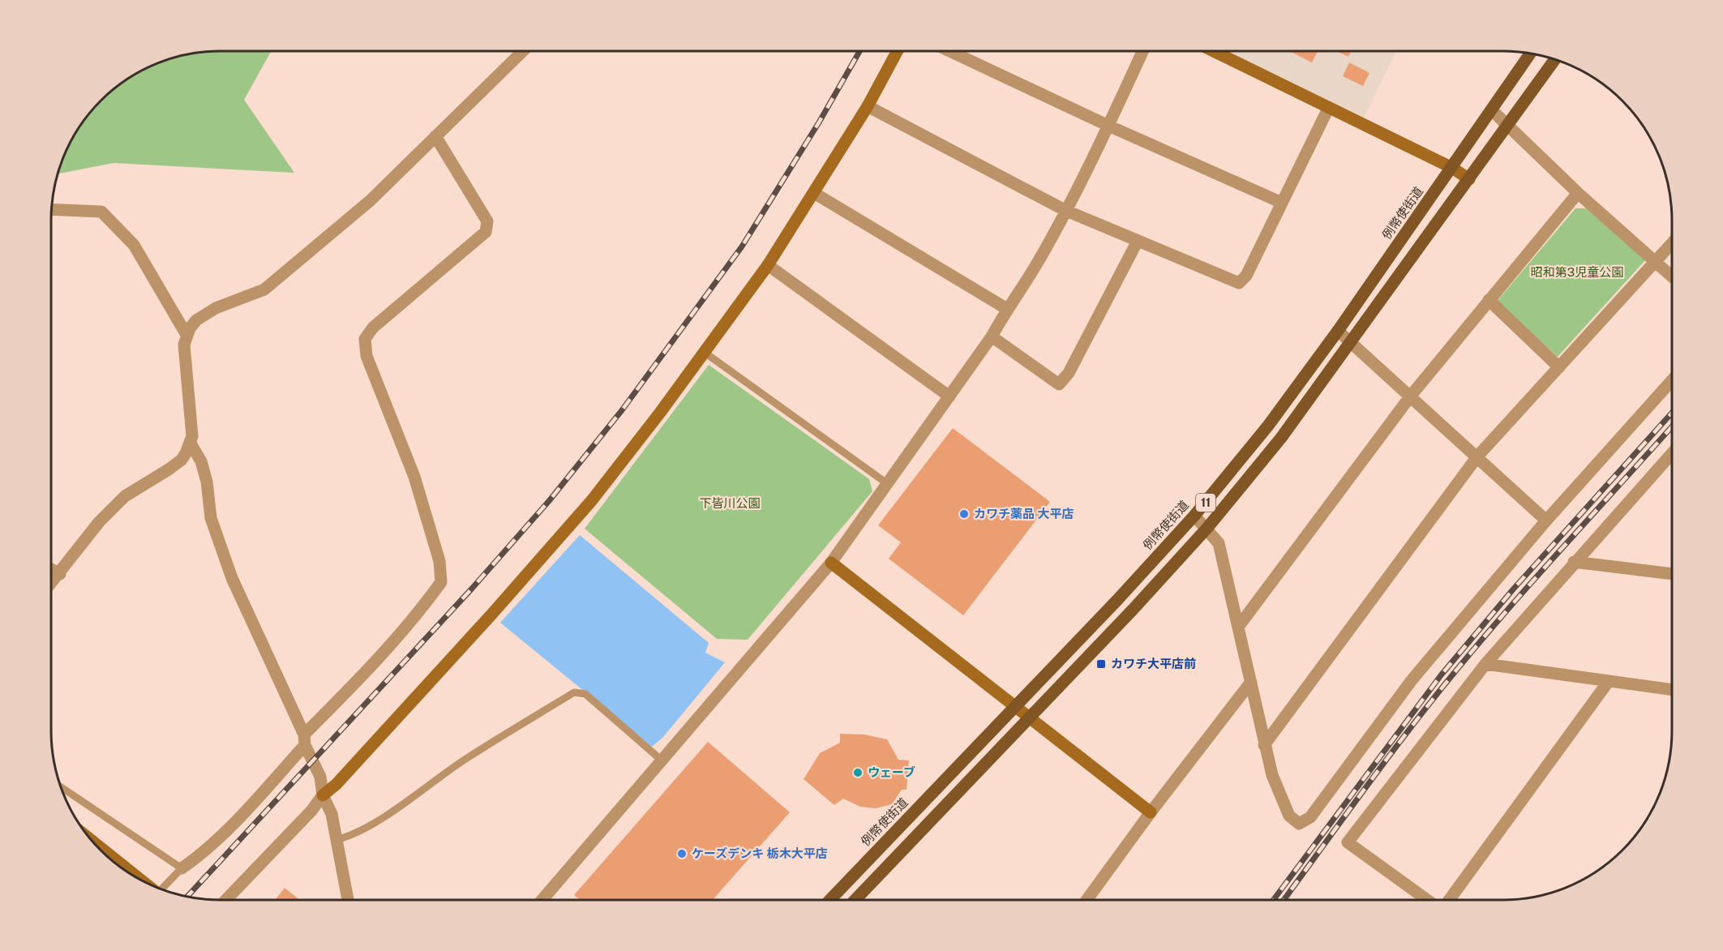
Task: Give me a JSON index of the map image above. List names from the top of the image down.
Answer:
{
  "streets": {
    "main road": ["例幣使街道", "11"]
  },
  "parks": ["昭和第3児童公園", "下皆川公園"],
  "places": {
    "other": ["カワチ薬品 大平店", "ウェーブ", "ケーズデンキ 栃木大平店"],
    "transit": ["カワチ大平店前"]
  }
}
